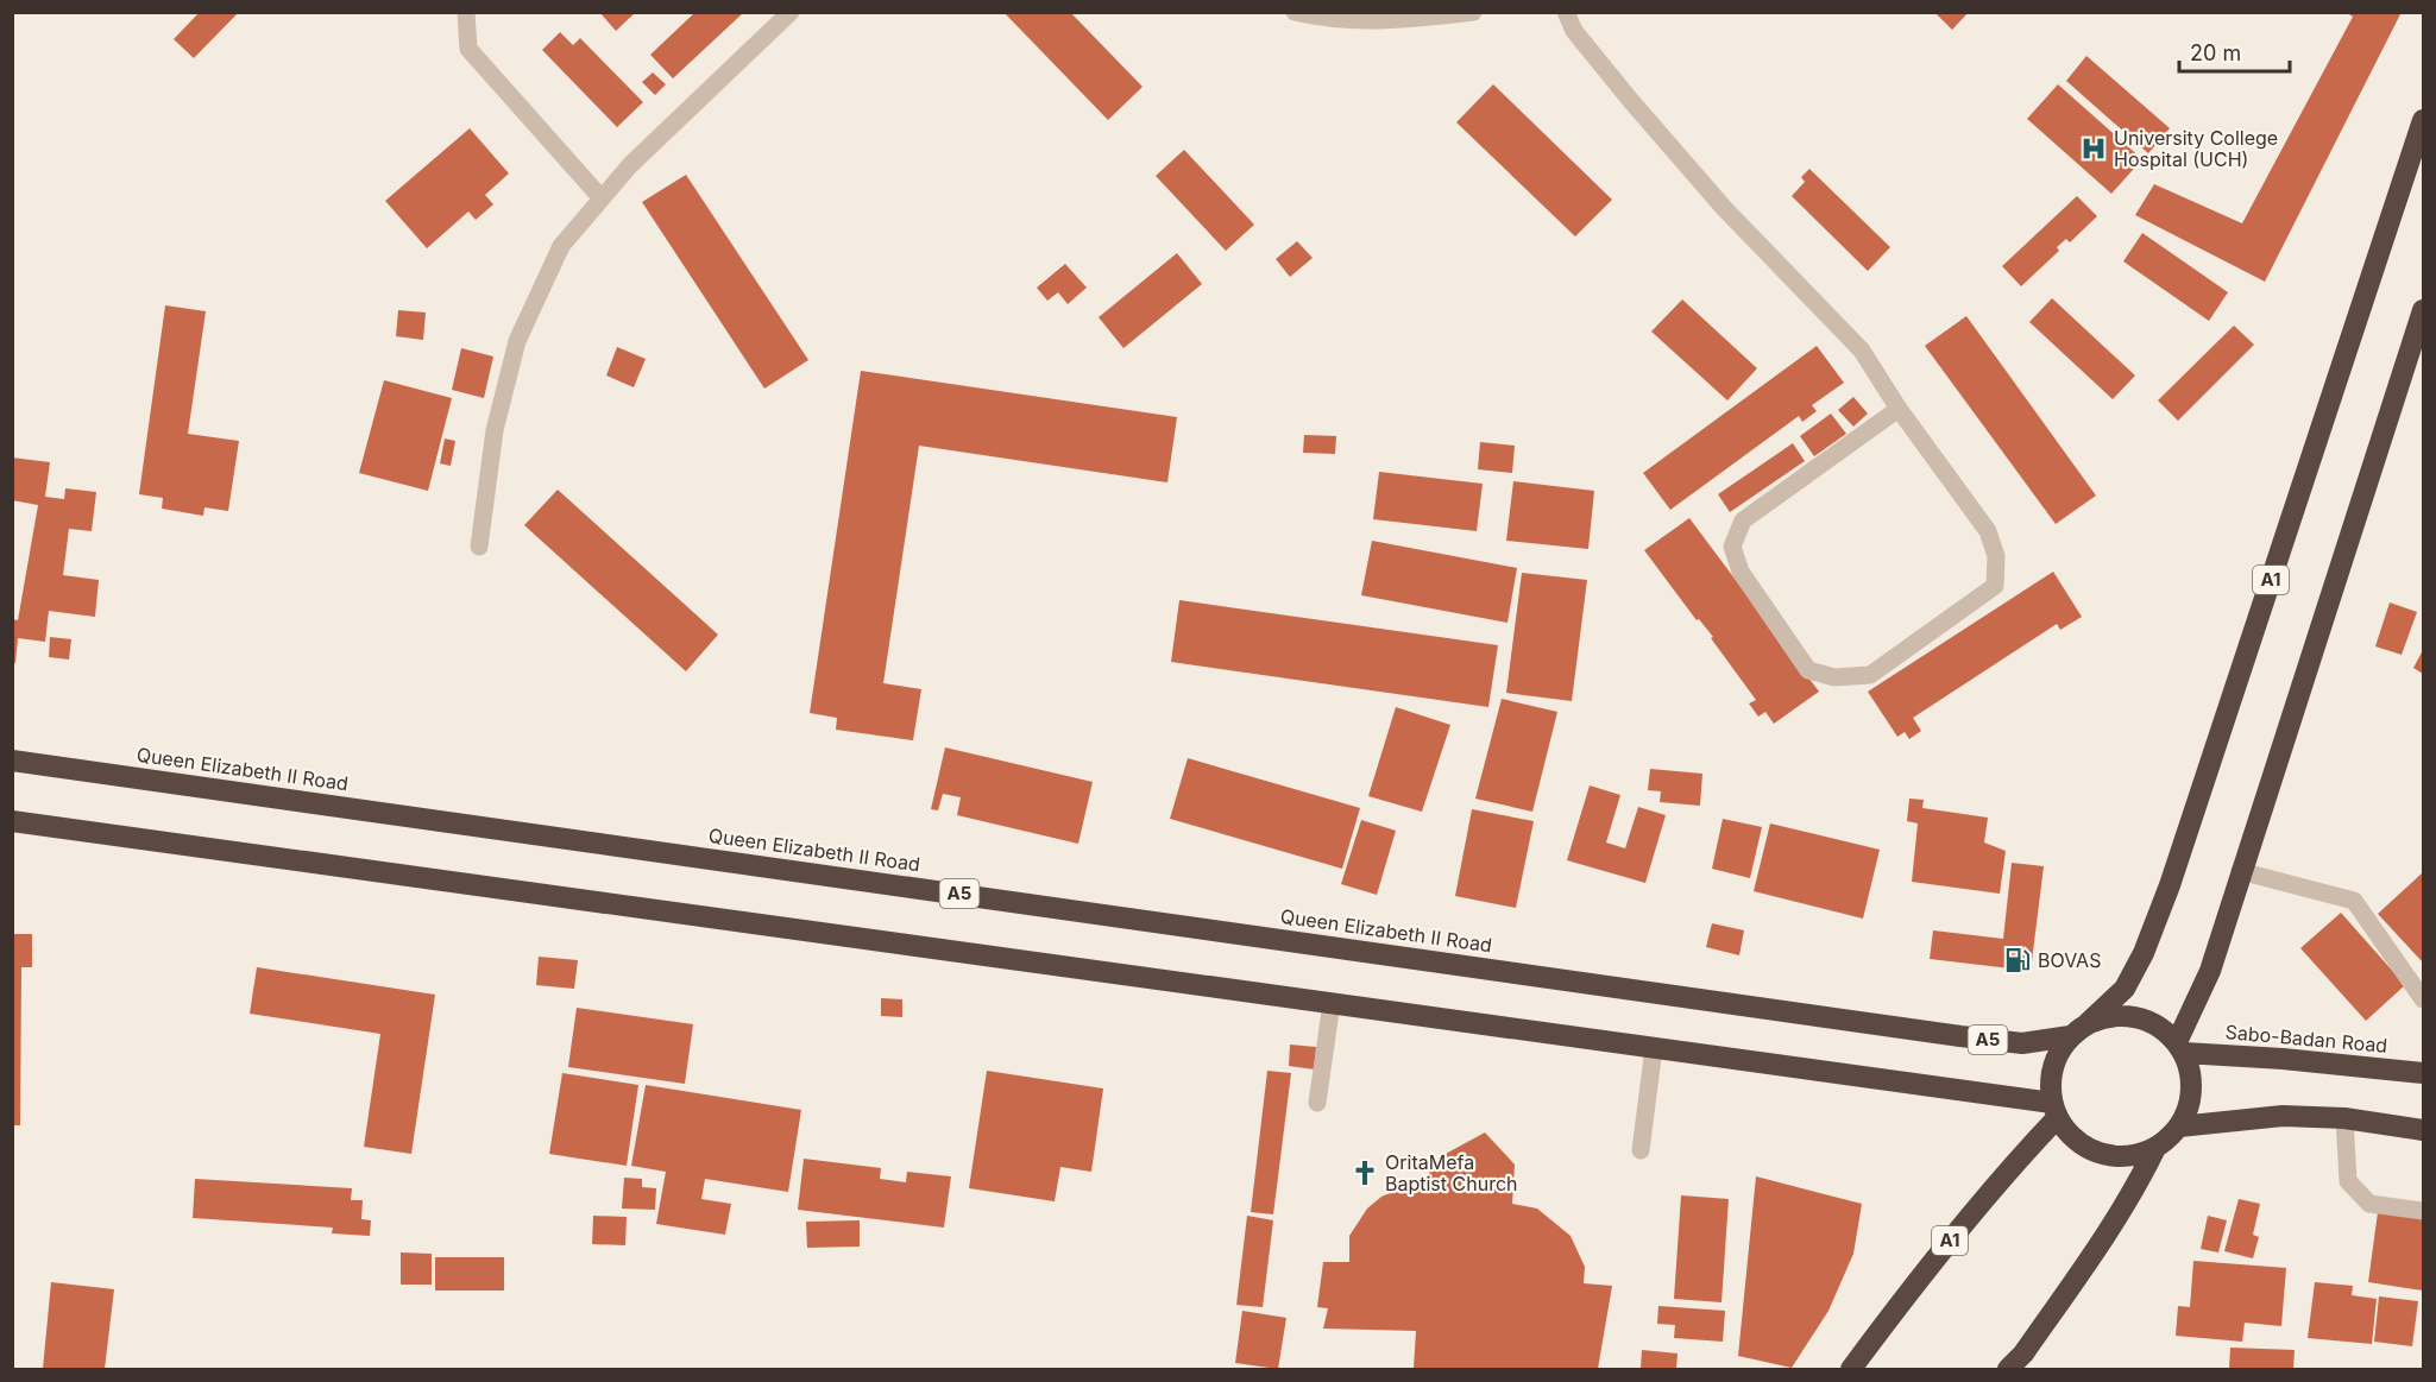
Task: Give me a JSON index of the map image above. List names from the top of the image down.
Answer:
{
  "streets": {
    "highway": [
      "A1",
      "Queen Elizabeth II Road",
      "A5",
      "Sabo-Badan Road"
    ]
  },
  "crossings": [
    ["A1", "Queen Elizabeth II Road"],
    ["A1", "Sabo-Badan Road"],
    ["Queen Elizabeth II Road", "Sabo-Badan Road"]
  ],
  "places": {
    "hospital": ["University College Hospital (UCH)"],
    "fuel station": ["BOVAS"],
    "church": ["OritaMefa Baptist Church"]
  },
  "scale_bar": "20 m"
}
